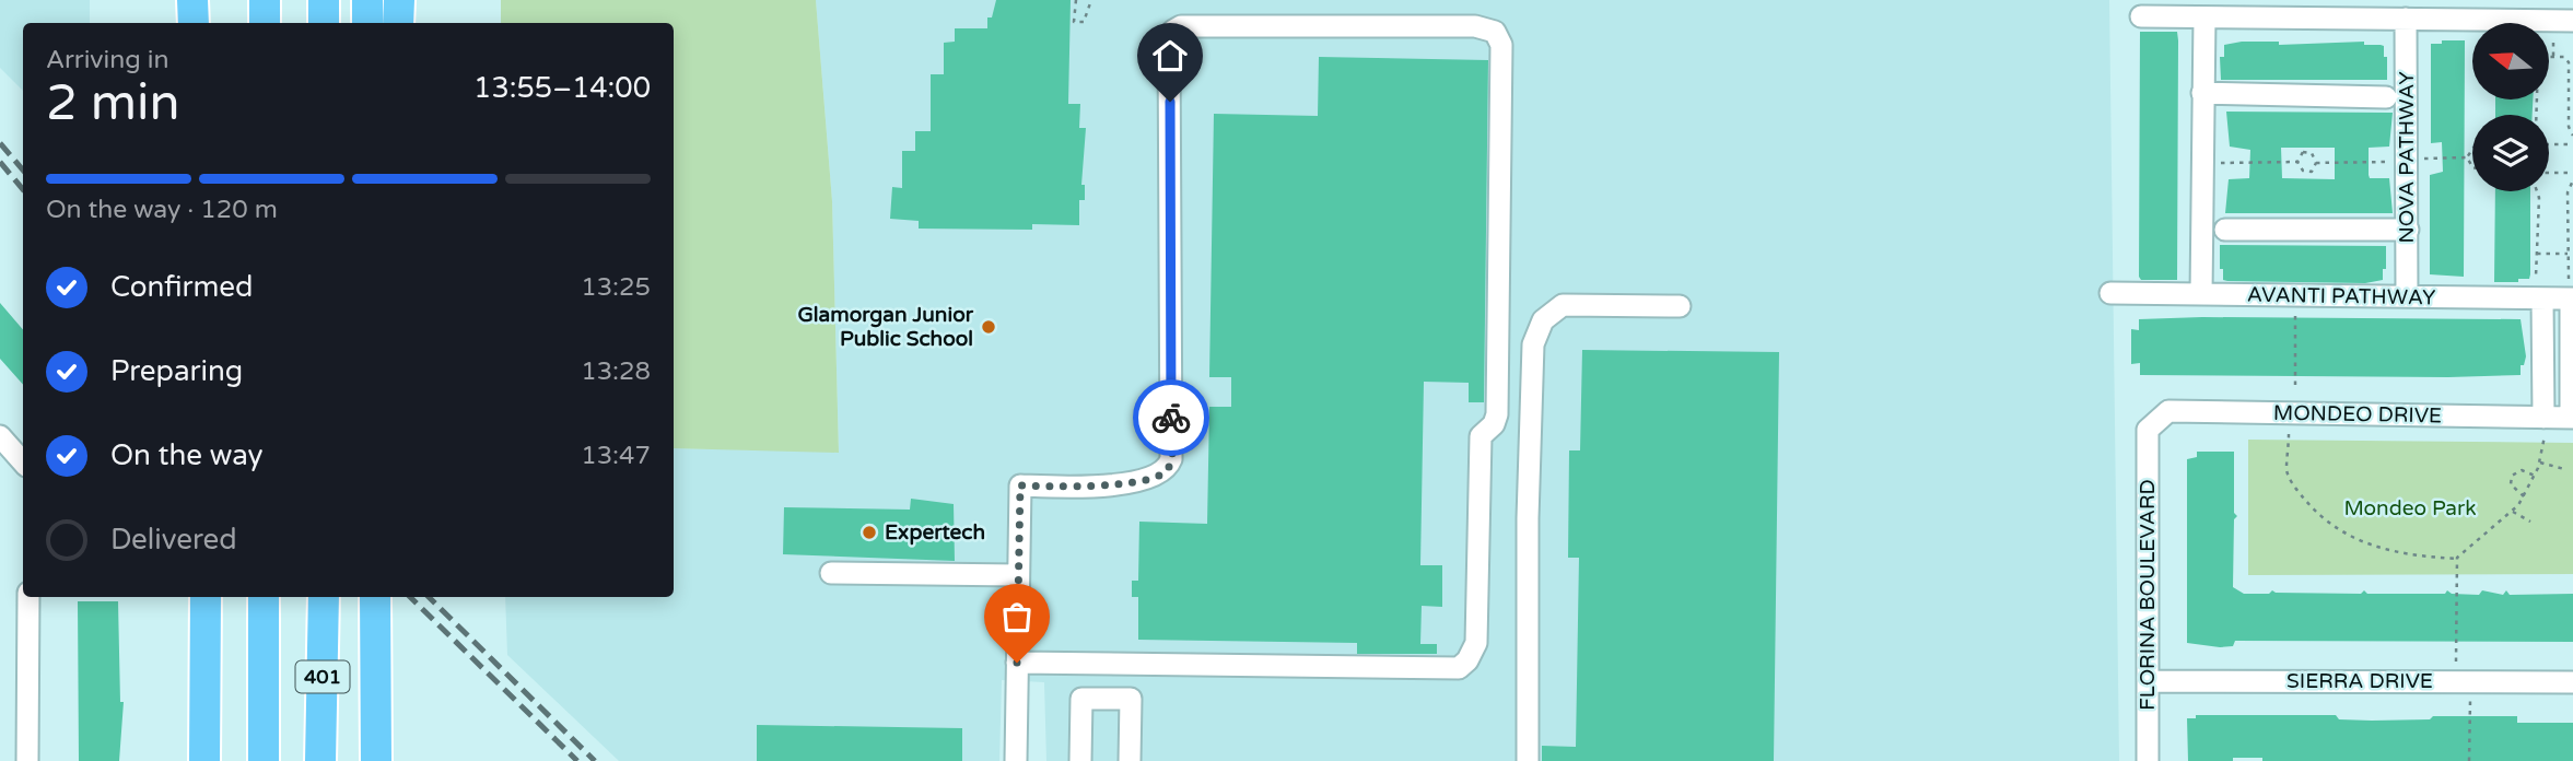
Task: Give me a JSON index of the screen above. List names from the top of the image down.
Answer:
{
  "streets": {
    "highway": ["401"],
    "street": [
      "NOVA PATHWAY",
      "AVANTI PATHWAY",
      "MONDEO DRIVE",
      "FLORINA BOULEVARD",
      "SIERRA DRIVE"
    ]
  },
  "crossings": [
    ["NOVA PATHWAY", "AVANTI PATHWAY"],
    ["MONDEO DRIVE", "FLORINA BOULEVARD"],
    ["FLORINA BOULEVARD", "SIERRA DRIVE"]
  ],
  "parks": ["Mondeo Park"],
  "places": ["Glamorgan Junior Public School", "Expertech"],
  "north": "left",
  "page": {
    "heading": ["2 min", "Arriving in", "13:55–14:00"],
    "bar": "On the way · 120 m",
    "list": [
      ["Confirmed", "13:25"],
      ["Preparing", "13:28"],
      ["On the way", "13:47"],
      "Delivered"
    ]
  }
}
